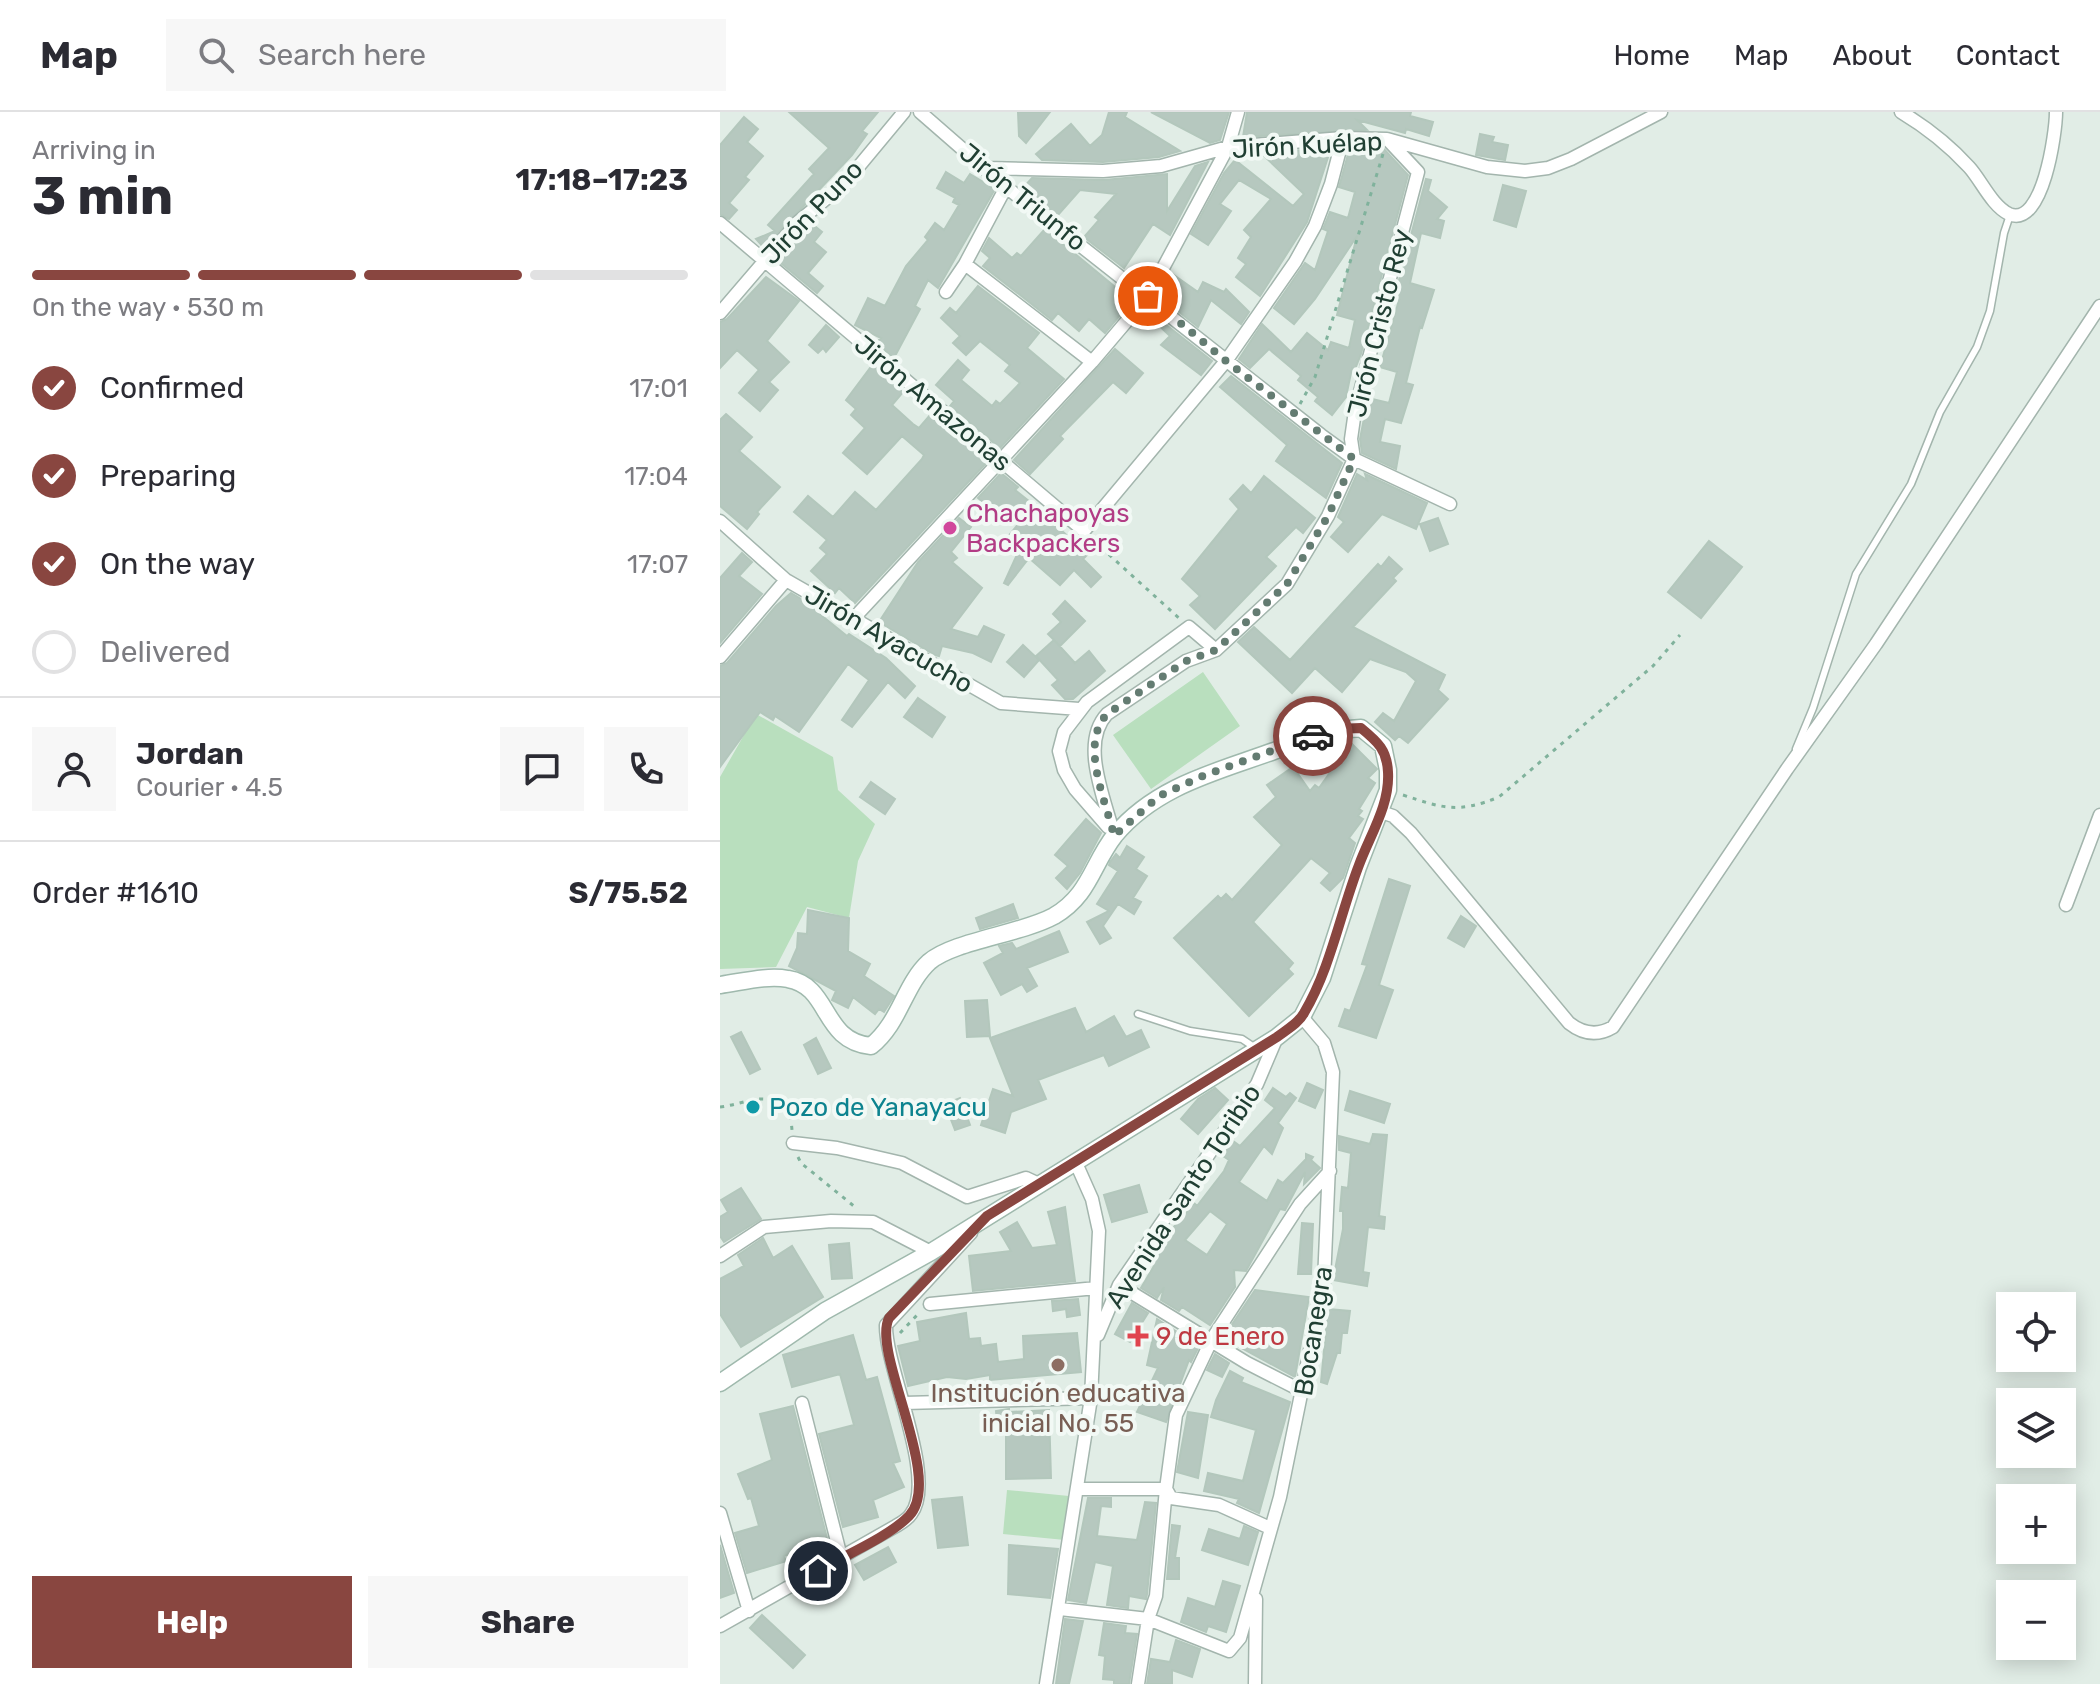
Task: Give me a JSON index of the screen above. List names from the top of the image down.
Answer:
{
  "streets": {
    "main road": ["Avenida Santo Toribio"],
    "street": [
      "Jirón Kuélap",
      "Jirón Triunfo",
      "Jirón Puno",
      "Jirón Cristo Rey",
      "Jirón Amazonas",
      "Jirón Ayacucho",
      "Bocanegra"
    ]
  },
  "crossings": [
    ["Jirón Kuélap", "Jirón Triunfo"],
    ["Jirón Kuélap", "Jirón Cristo Rey"],
    ["Jirón Triunfo", "Jirón Cristo Rey"],
    ["Jirón Puno", "Jirón Amazonas"],
    ["Jirón Cristo Rey", "Avenida Santo Toribio"],
    ["Avenida Santo Toribio", "Bocanegra"]
  ],
  "places": {
    "other": ["Chachapoyas Backpackers", "Pozo de Yanayacu", "Institución educativa inicial No. 55"],
    "health": ["9 de Enero"]
  },
  "page": {
    "header": "Map",
    "search": "Search here",
    "nav": [
      "Home",
      "Map",
      "About",
      "Contact"
    ],
    "heading": ["3 min", "Arriving in", "17:18–17:23"],
    "panel": [
      "Jordan",
      "Courier · 4.5",
      "Order #1610",
      "S/75.52"
    ],
    "bar": "On the way · 530 m",
    "list": [
      ["Confirmed", "17:01"],
      ["Preparing", "17:04"],
      ["On the way", "17:07"],
      "Delivered"
    ],
    "map_buttons": ["+", "−"],
    "buttons": ["Help", "Share"]
  }
}
